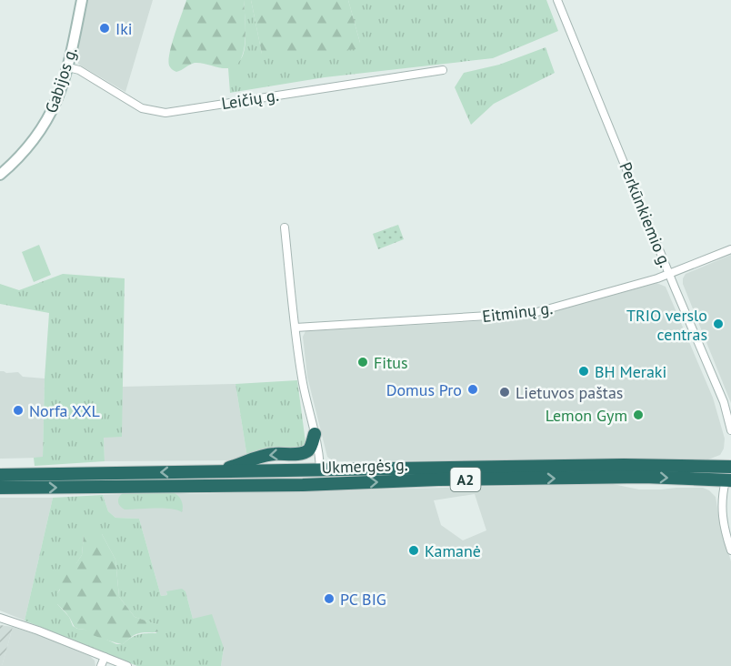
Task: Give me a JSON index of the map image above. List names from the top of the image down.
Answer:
{
  "streets": {
    "highway": ["Ukmergės g.", "A2"],
    "street": [
      "Gabijos g.",
      "Leičių g.",
      "Perkūnkiemio g.",
      "Eitminų g."
    ]
  },
  "crossings": [
    ["Gabijos g.", "Leičių g."],
    ["Perkūnkiemio g.", "Eitminų g."]
  ],
  "places": [
    "Iki",
    "TRIO verslo centras",
    "Fitus",
    "BH Meraki",
    "Domus Pro",
    "Lietuvos paštas",
    "Norfa XXL",
    "Lemon Gym",
    "Kamanė",
    "PC BIG"
  ]
}
